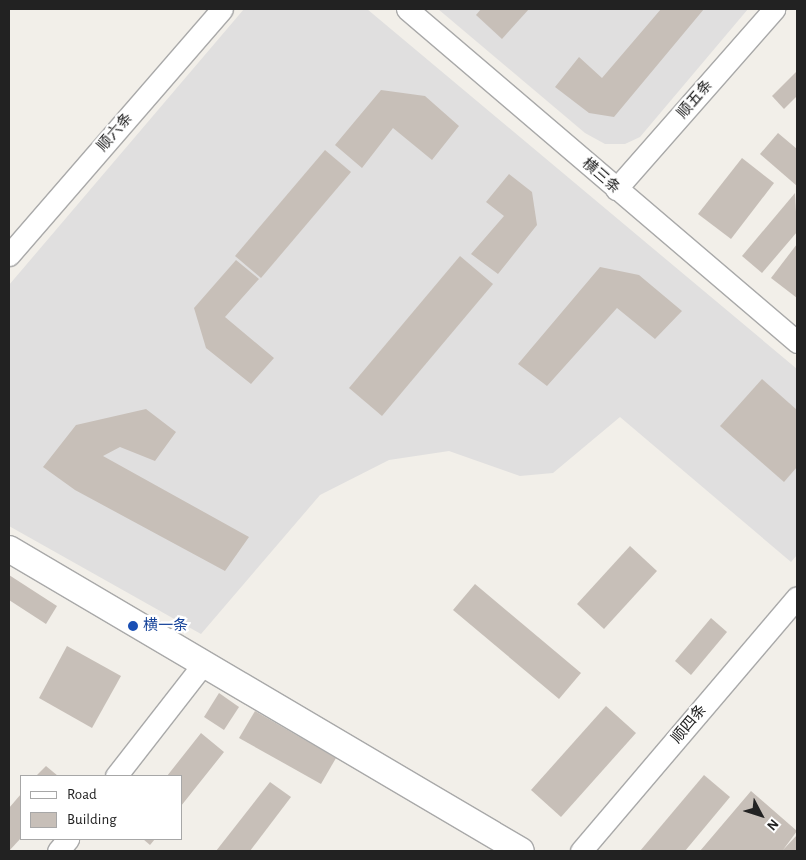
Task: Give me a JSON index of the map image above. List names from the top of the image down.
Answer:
{
  "streets": {
    "street": [
      "顺五条",
      "顺六条",
      "横三条",
      "顺四条"
    ]
  },
  "crossings": [
    ["顺五条", "横三条"]
  ],
  "places": ["横一条"],
  "legend": ["Road", "Building"],
  "north": "bottom right"
}
